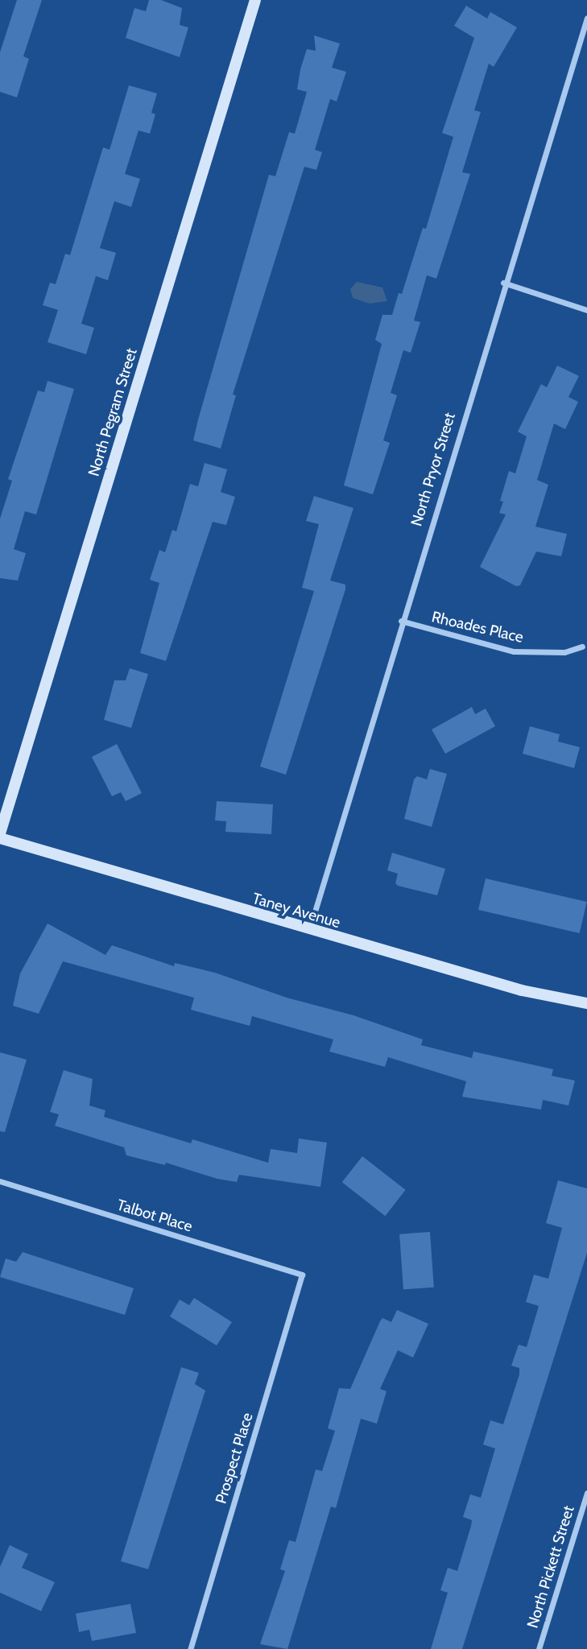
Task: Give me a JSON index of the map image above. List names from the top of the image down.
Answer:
{
  "streets": {
    "street": [
      "North Pegram Street",
      "North Pryor Street",
      "Rhoades Place",
      "Taney Avenue",
      "Talbot Place",
      "Prospect Place",
      "North Pickett Street"
    ]
  },
  "crossings": [
    ["North Pryor Street", "Rhoades Place"],
    ["North Pryor Street", "Taney Avenue"],
    ["Talbot Place", "Prospect Place"]
  ]
}
